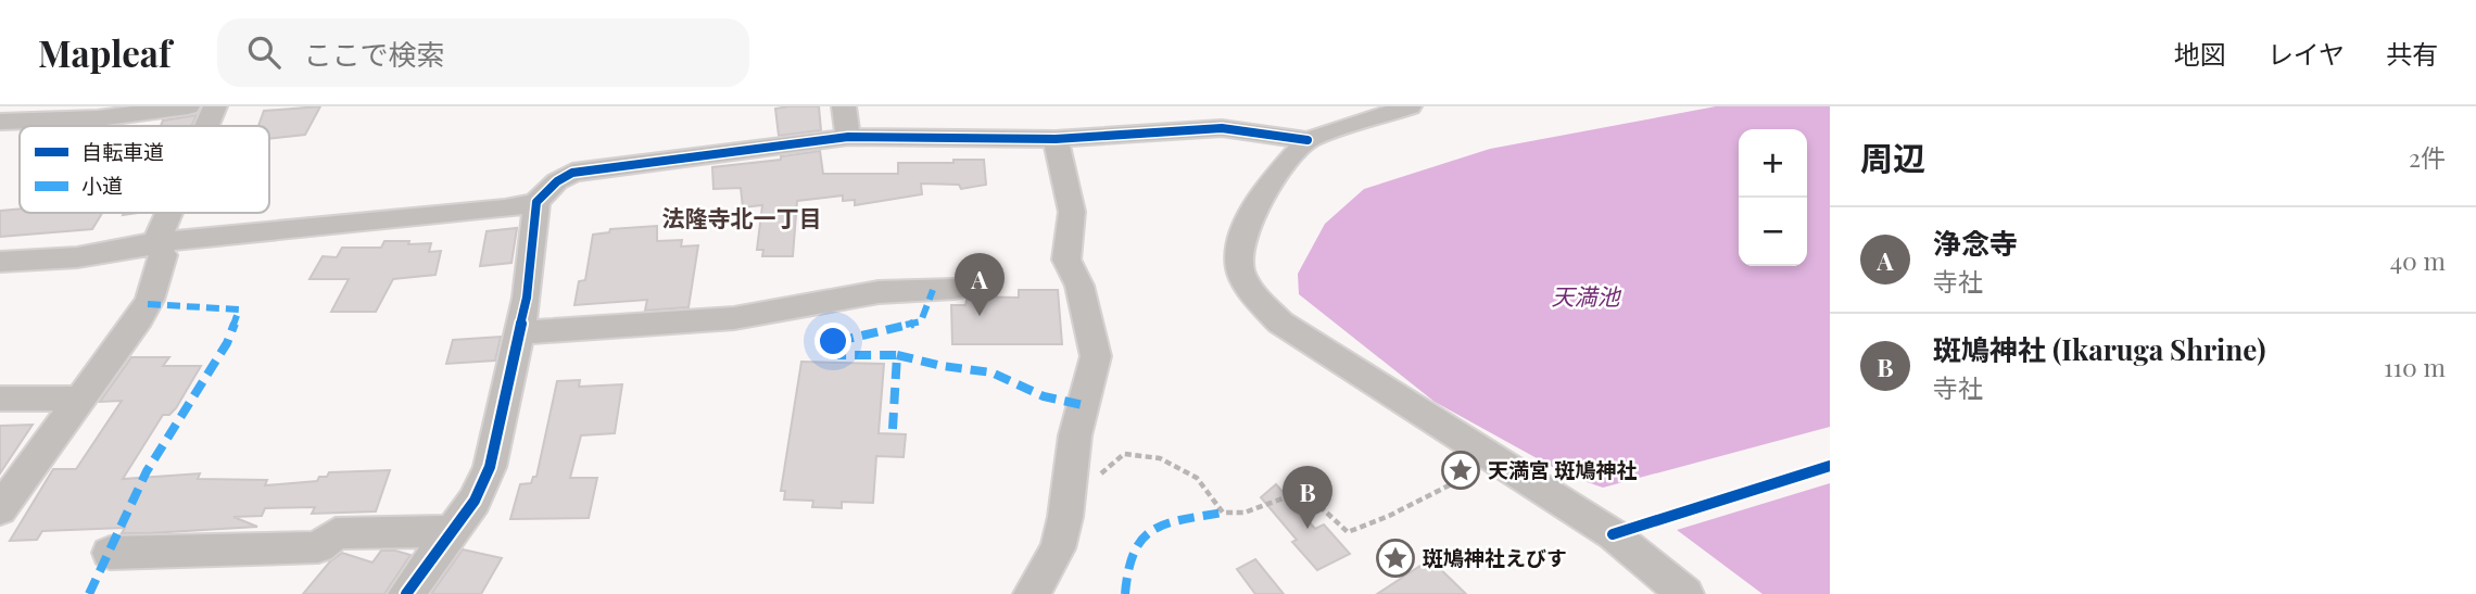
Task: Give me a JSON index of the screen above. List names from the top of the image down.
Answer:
{
  "districts": ["法隆寺北一丁目"],
  "water": ["天満池"],
  "places": {
    "place": ["天満宮 斑鳩神社", "斑鳩神社えびす"]
  },
  "legend": ["自転車道", "小道"],
  "page": {
    "header": "Mapleaf",
    "search": "ここで検索",
    "nav": ["地図", "レイヤ", "共有"],
    "heading": ["周辺", "2件"],
    "map_buttons": ["+", "−"],
    "list": [
      {
        "mark": "A",
        "name": "浄念寺",
        "note": "寺社",
        "value": "40 m"
      },
      {
        "mark": "B",
        "name": "斑鳩神社 (Ikaruga Shrine)",
        "note": "寺社",
        "value": "110 m"
      }
    ],
    "pins": ["A", "B"]
  }
}
